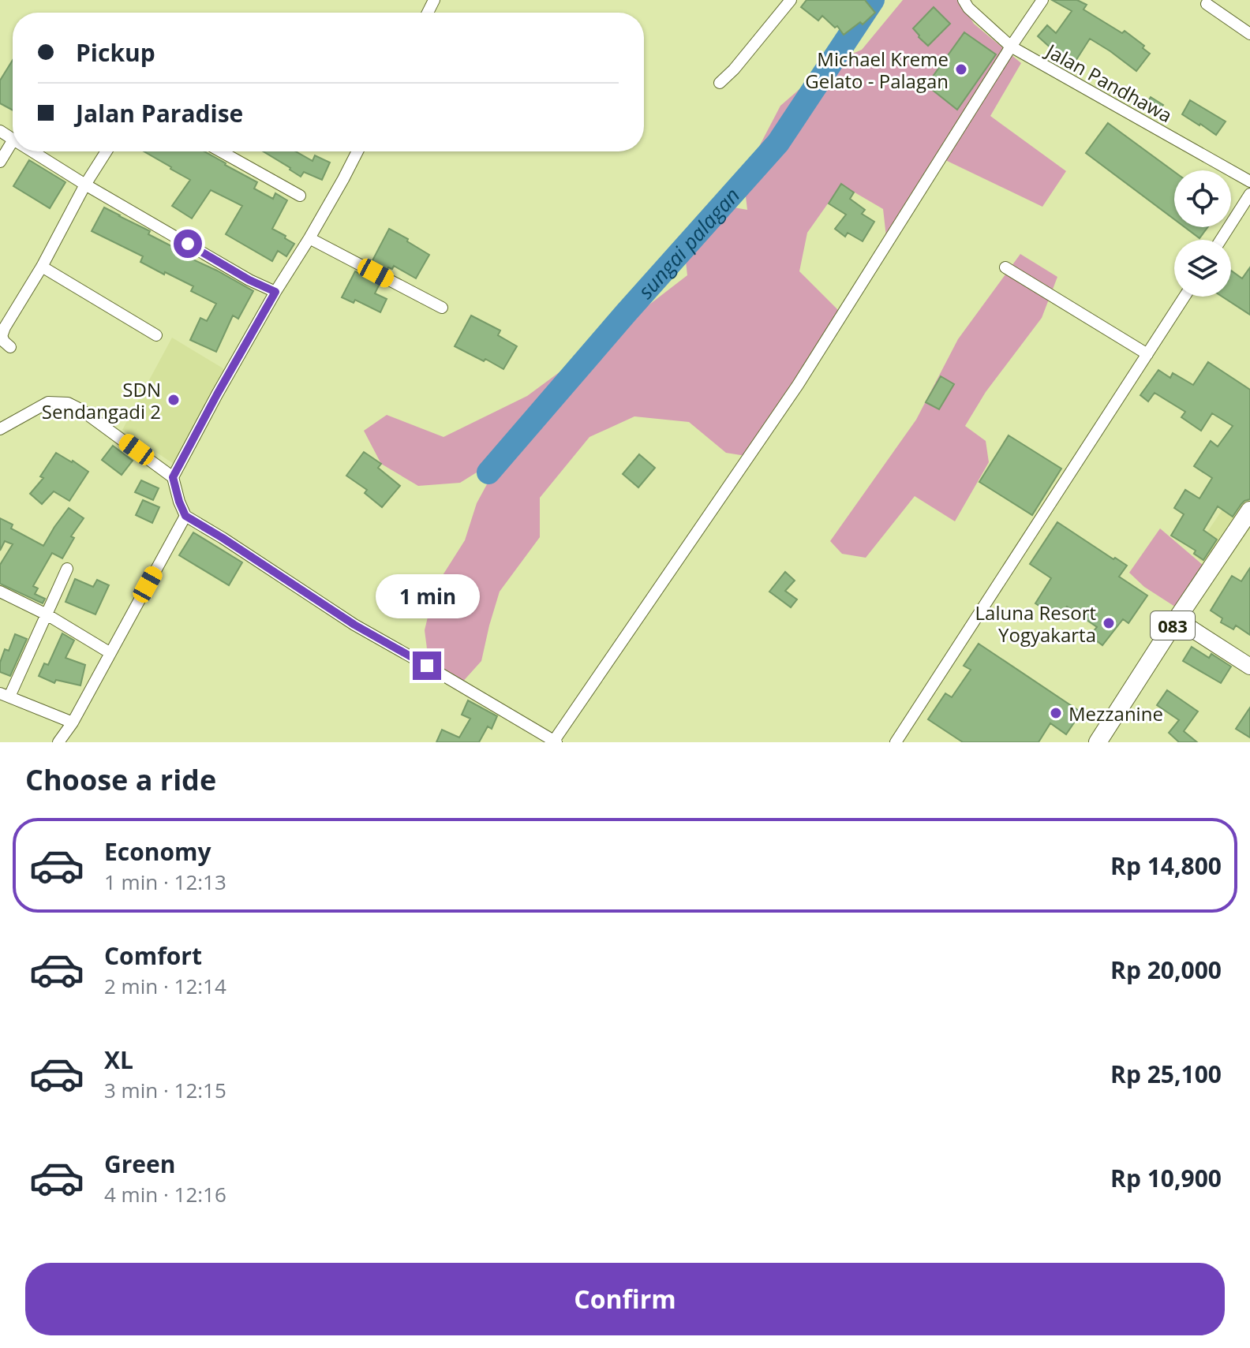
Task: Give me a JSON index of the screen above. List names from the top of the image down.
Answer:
{
  "streets": {
    "main road": ["083"],
    "street": ["Jalan Pandhawa"]
  },
  "water": ["sungai palagan"],
  "places": [
    "Michael Kreme Gelato - Palagan",
    "SDN Sendangadi 2",
    "Laluna Resort Yogyakarta",
    "Mezzanine"
  ],
  "page": {
    "banner": ["Pickup", "Jalan Paradise"],
    "bubble": "1 min",
    "heading": "Choose a ride",
    "list": [
      {
        "name": "Economy",
        "note": "1 min · 12:13",
        "value": "Rp 14,800"
      },
      {
        "name": "Comfort",
        "note": "2 min · 12:14",
        "value": "Rp 20,000"
      },
      {
        "name": "XL",
        "note": "3 min · 12:15",
        "value": "Rp 25,100"
      },
      {
        "name": "Green",
        "note": "4 min · 12:16",
        "value": "Rp 10,900"
      }
    ],
    "buttons": "Confirm"
  }
}
